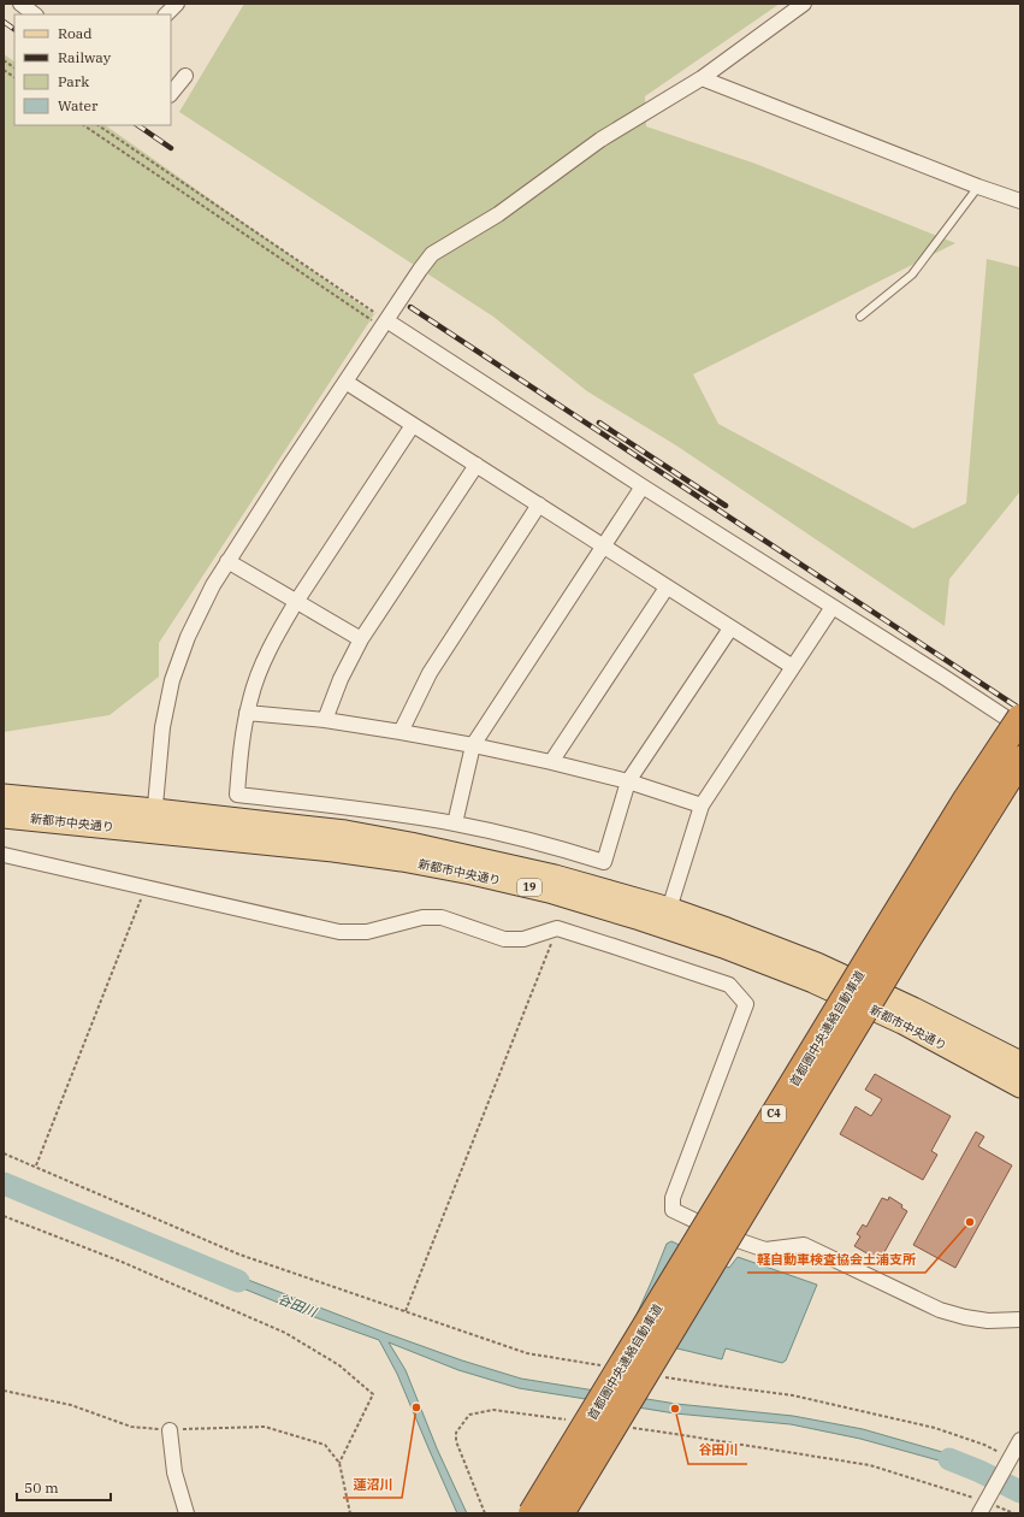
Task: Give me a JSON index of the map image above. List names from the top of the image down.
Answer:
{
  "streets": {
    "highway": ["首都圏中央連絡自動車道", "C4"],
    "main road": ["新都市中央通り", "19"]
  },
  "water": ["谷田川"],
  "places": ["軽自動車検査協会土浦支所", "蓮沼川", "谷田川"],
  "legend": [
    "Road",
    "Railway",
    "Park",
    "Water"
  ],
  "scale_bar": "50 m"
}
